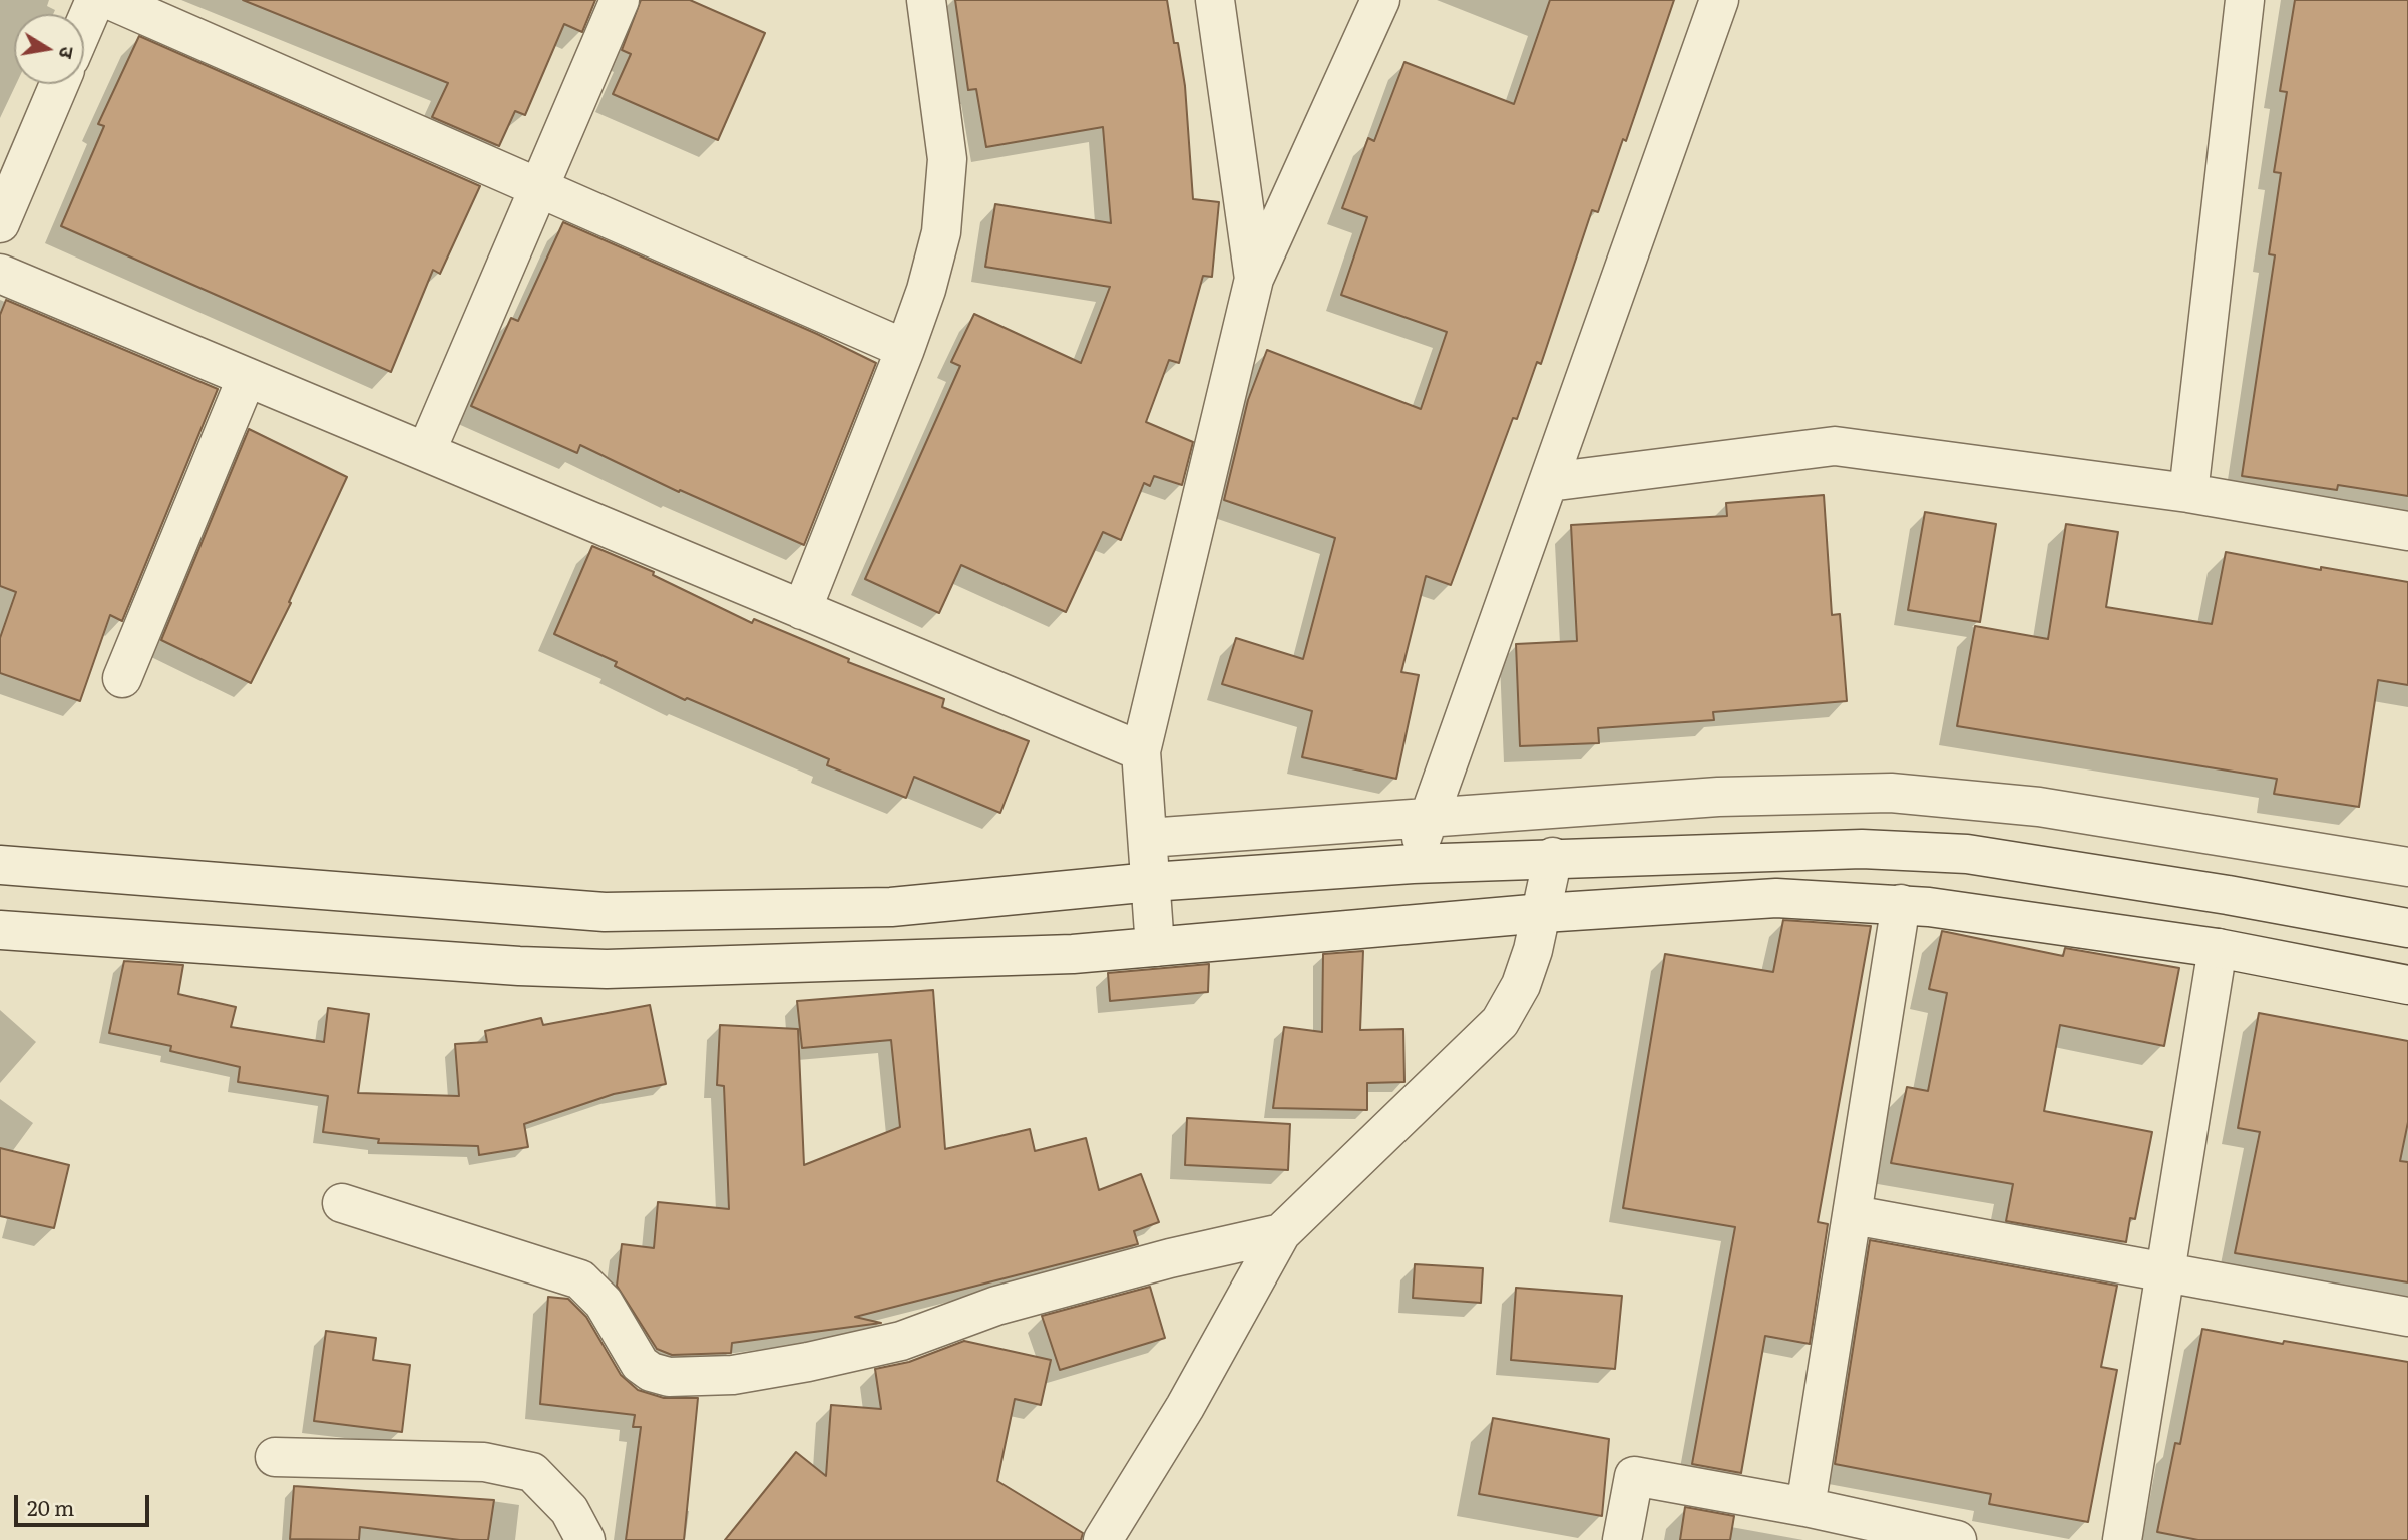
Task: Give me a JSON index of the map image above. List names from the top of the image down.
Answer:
{
  "scale_bar": "20 m",
  "north": "right"
}
